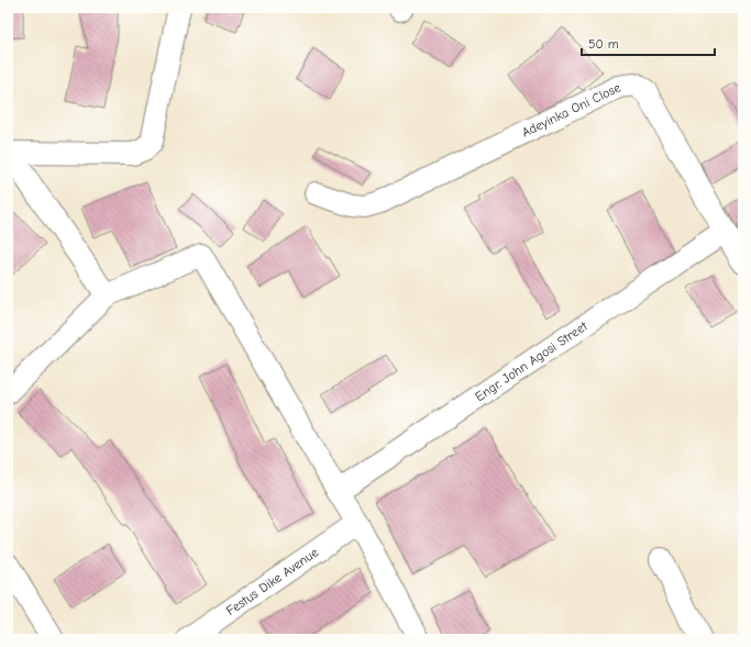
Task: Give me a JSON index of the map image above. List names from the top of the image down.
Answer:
{
  "streets": {
    "street": ["Adeyinka Oni Close", "Engr. John Agosi Street", "Festus Dike Avenue"]
  },
  "crossings": [
    ["Adeyinka Oni Close", "Engr. John Agosi Street"]
  ],
  "scale_bar": "50 m"
}
